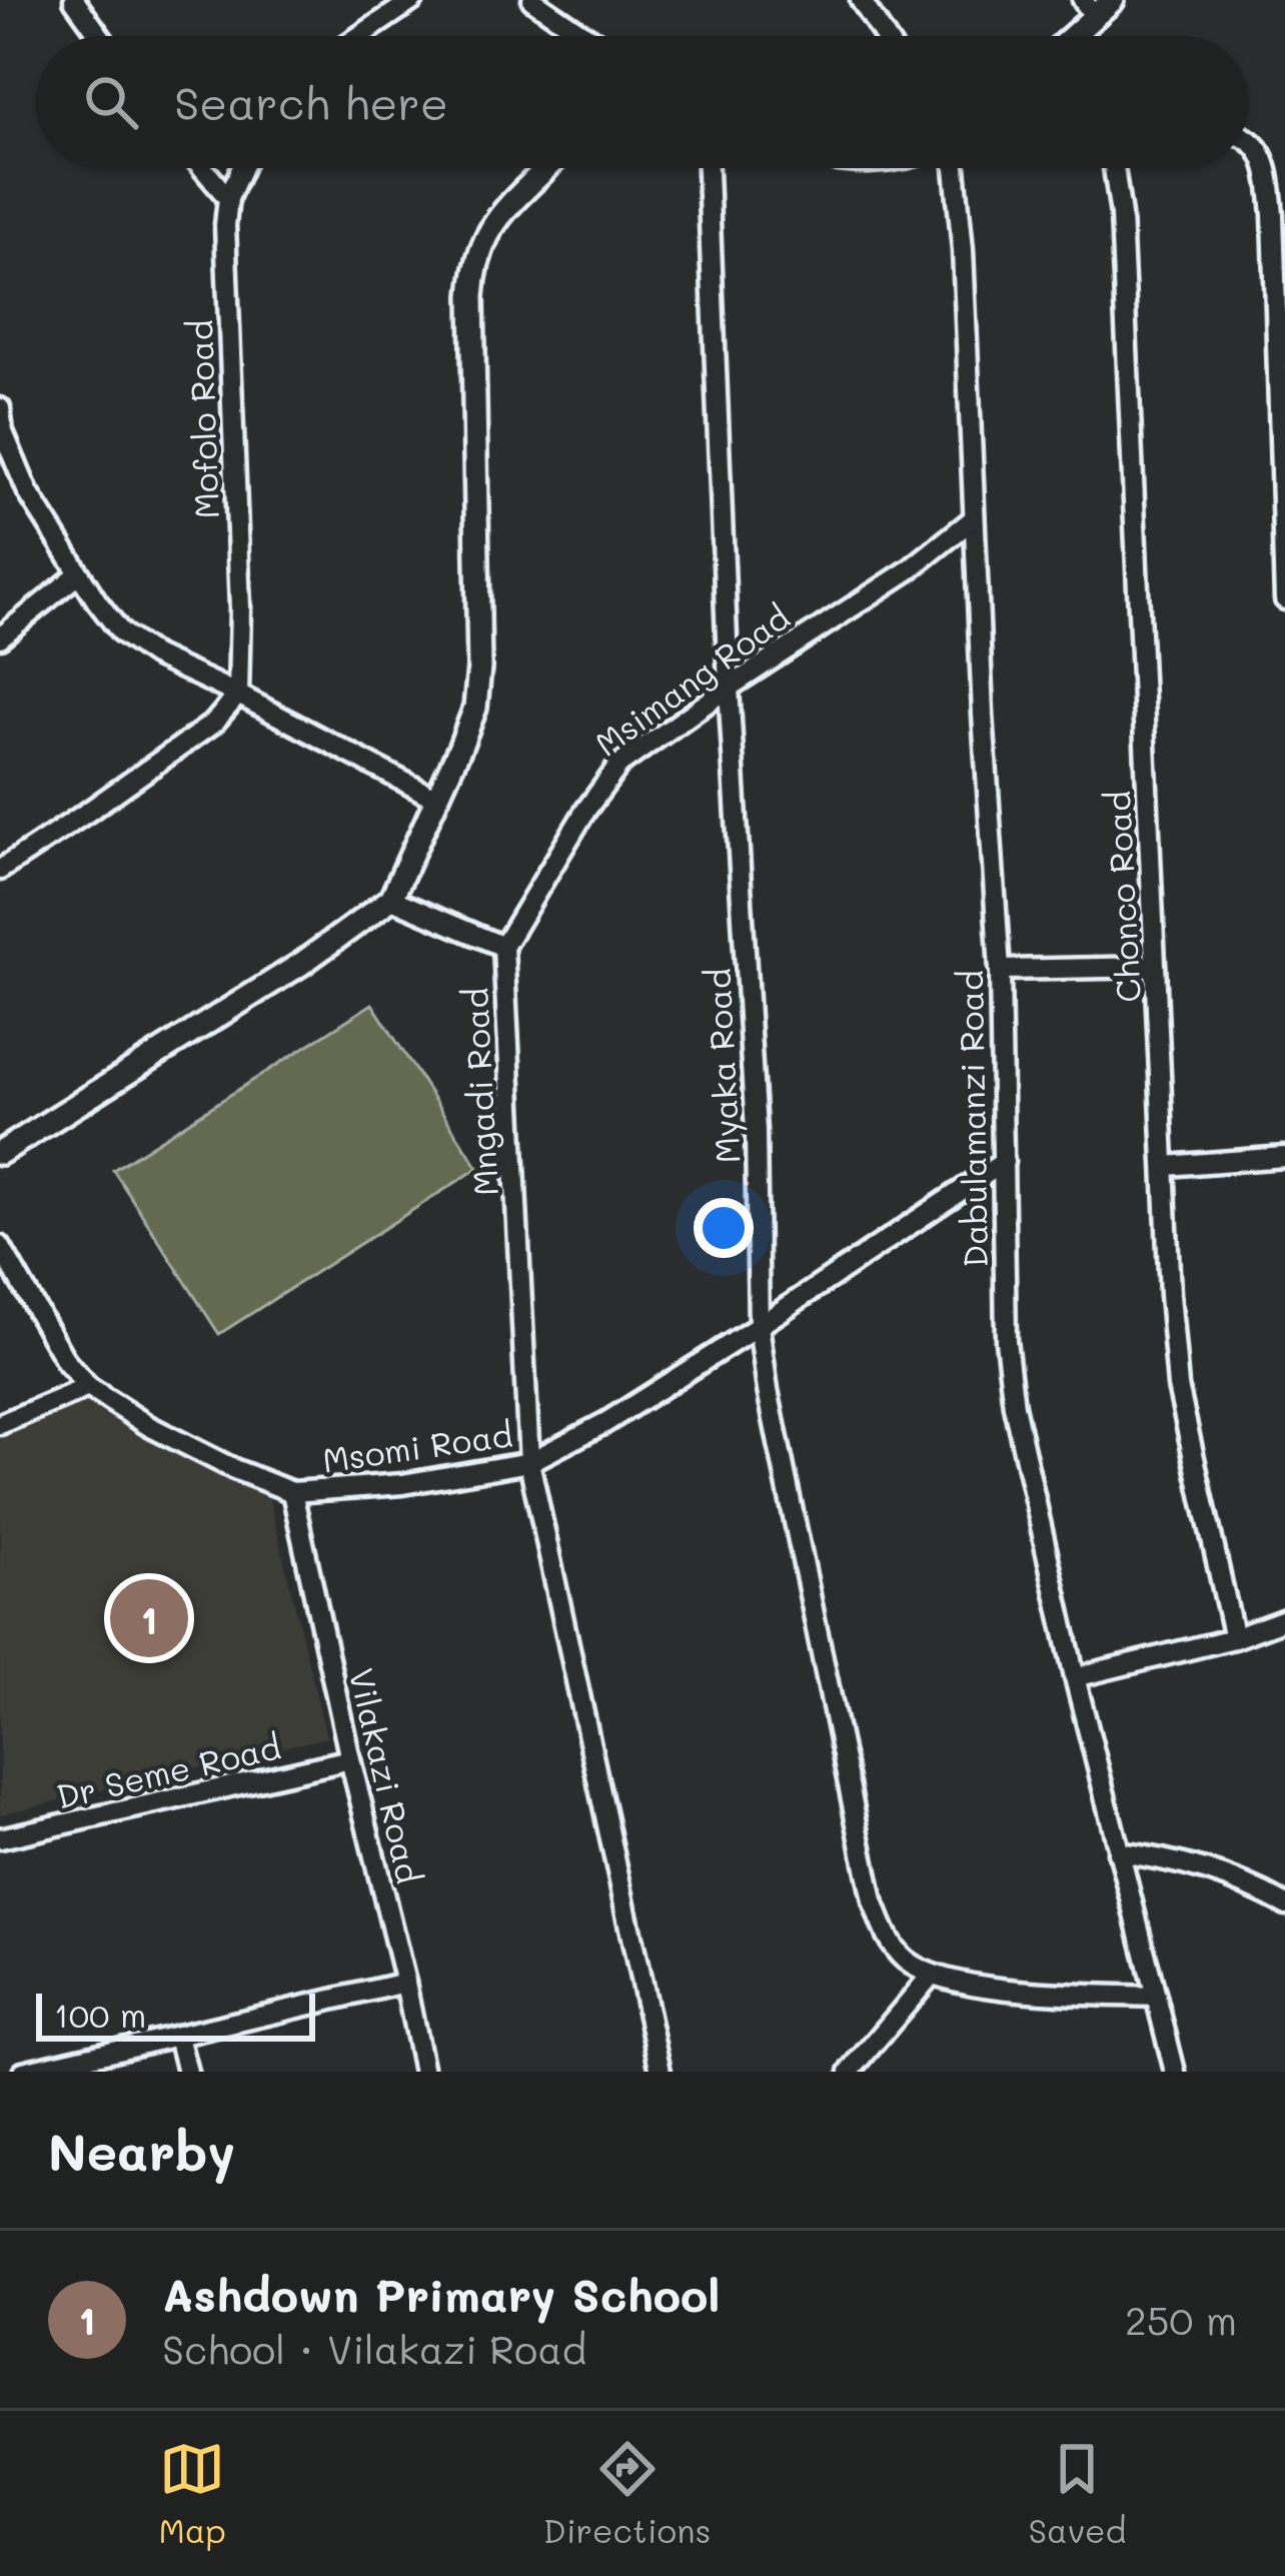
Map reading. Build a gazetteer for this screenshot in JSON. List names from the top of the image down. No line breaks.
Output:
{"streets":{"street":["Mofolo Road","Msimang Road","Chonco Road","Myaka Road","Mngadi Road","Dabulamanzi Road","Msomi Road","Dr Seme Road","Vilakazi Road"]},"crossings":[["Msimang Road","Myaka Road"],["Msimang Road","Mngadi Road"],["Msimang Road","Dabulamanzi Road"],["Myaka Road","Msomi Road"],["Mngadi Road","Msomi Road"],["Dabulamanzi Road","Msomi Road"],["Msomi Road","Vilakazi Road"],["Dr Seme Road","Vilakazi Road"]],"scale_bar":"100 m","page":{"search":"Search here","pins":"1","scale":"100 m","heading":"Nearby","list":[{"mark":"1","name":"Ashdown Primary School","note":"School · Vilakazi Road","value":"250 m"}],"nav":["Map","Directions","Saved"]}}
